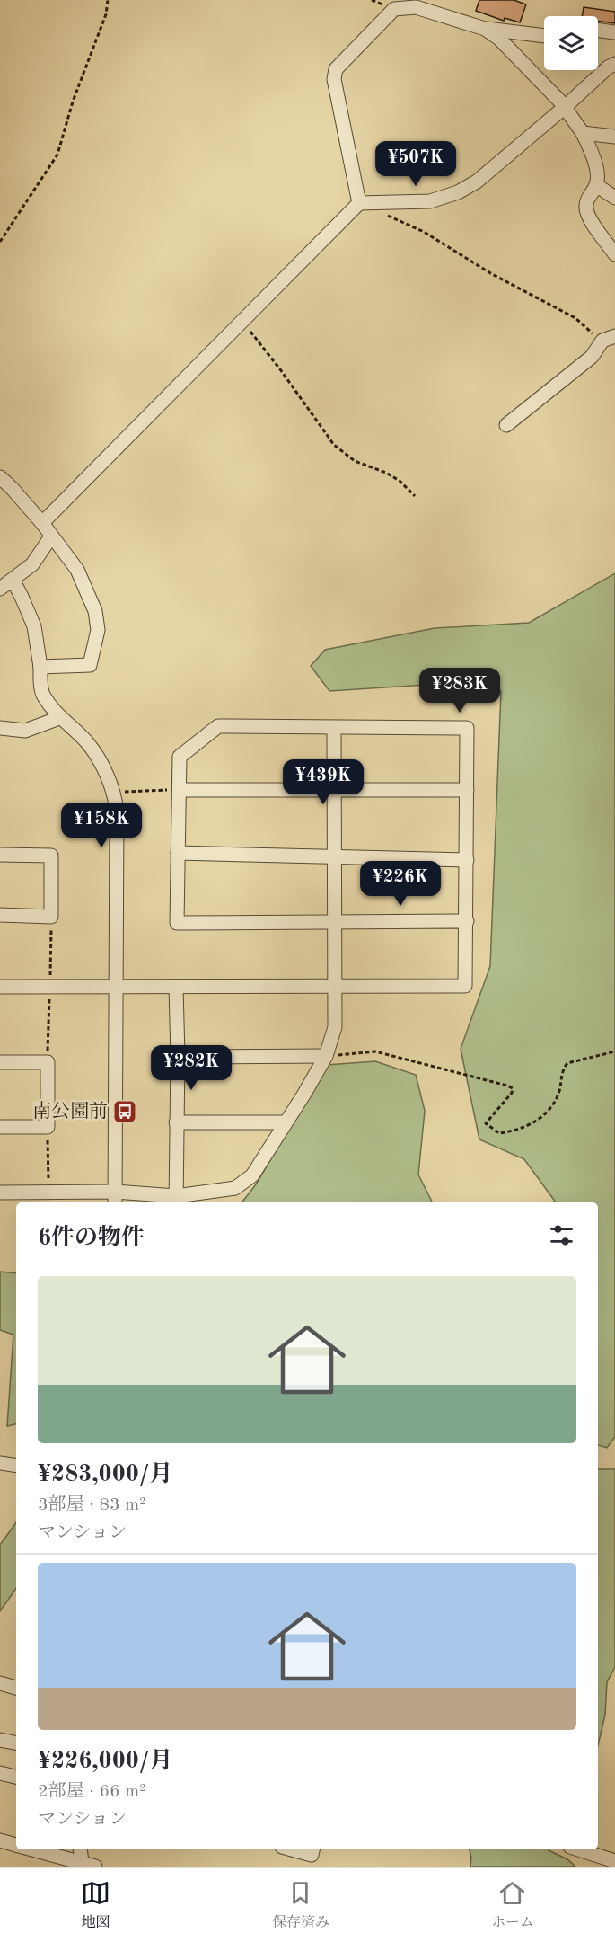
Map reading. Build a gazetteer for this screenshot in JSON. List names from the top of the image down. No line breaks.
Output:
{"places":{"bus stop":["南公園前"]},"page":{"price":["¥507K","¥283K","¥439K","¥158K","¥226K","¥282K"],"heading":"6件の物件","list":[{"name":"¥283,000/月","note":"3部屋 · 83 m² · マンション"},{"name":"¥226,000/月","note":"2部屋 · 66 m² · マンション"}],"tabs":["地図","保存済み","ホーム"]}}
